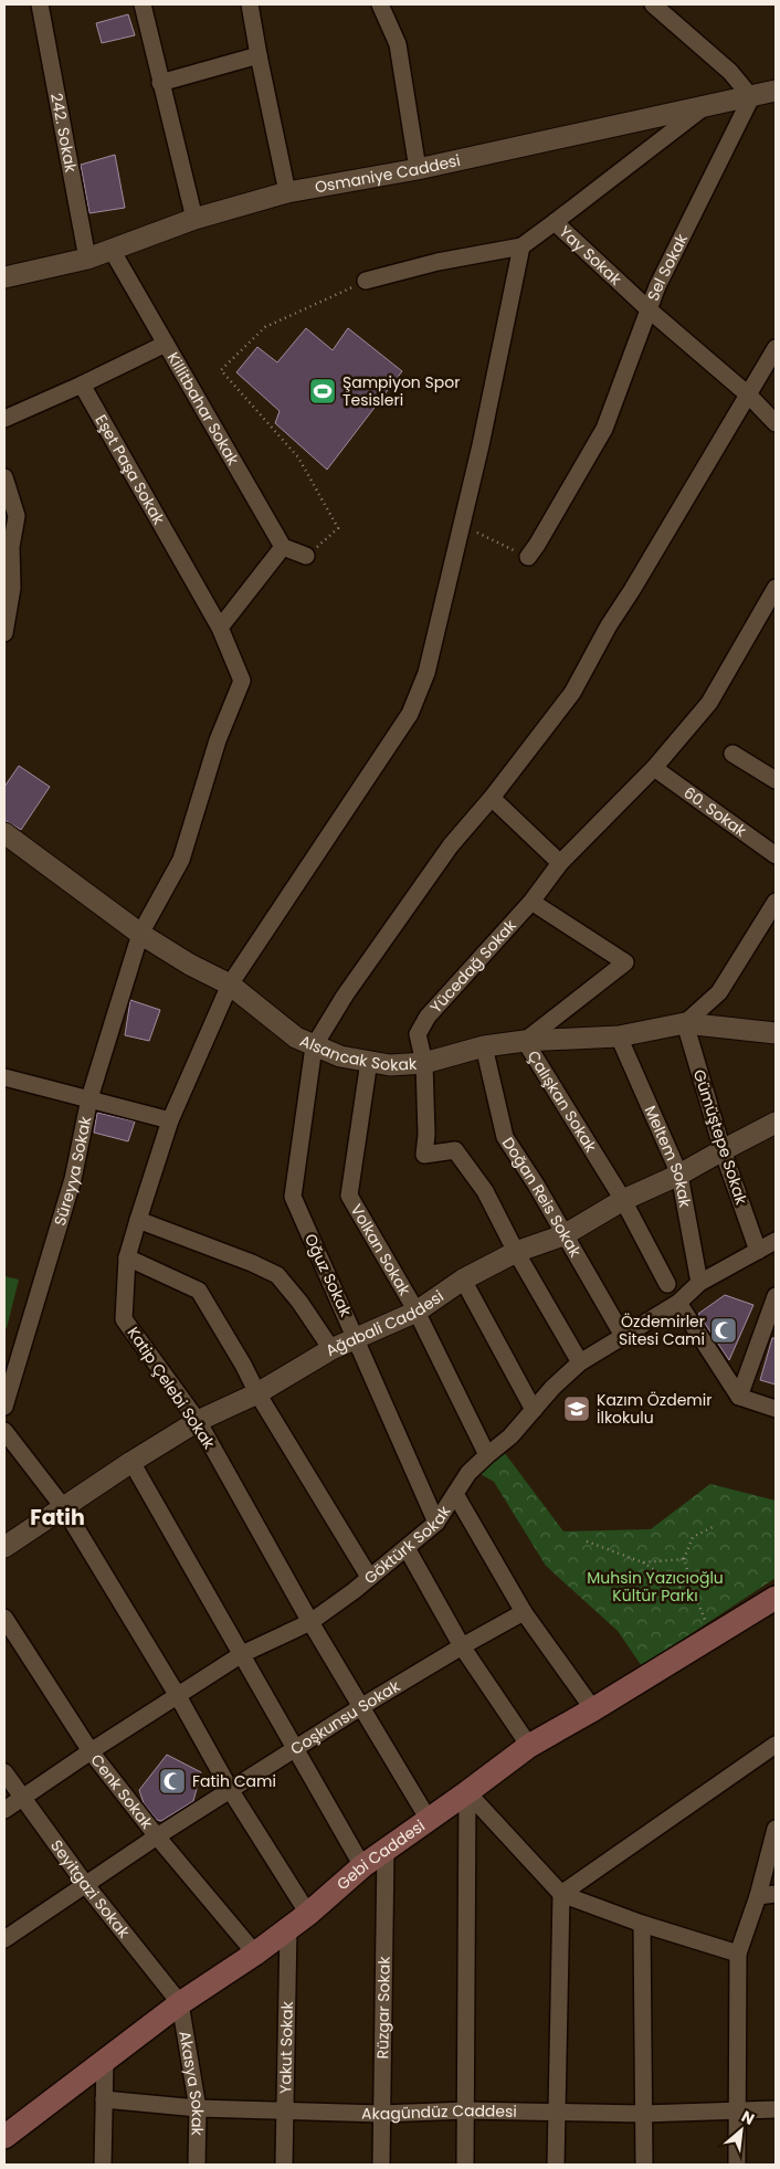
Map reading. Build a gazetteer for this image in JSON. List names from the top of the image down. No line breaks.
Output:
{"streets":{"main road":["Gebi Caddesi"],"street":["242. Sokak","Osmaniye Caddesi","Yay Sokak","Sel Sokak","Killitbahar Sokak","Eşet Paşa Sokak","60. Sokak","Yücedağ Sokak","Alsancak Sokak","Çalışkan Sokak","Gümüştepe Sokak","Meltem Sokak","Süreyya Sokak","Doğan Reis Sokak","Volkan Sokak","Oğuz Sokak","Ağabali Caddesi","Katip Çelebi Sokak","Göktürk Sokak","Coşkunsu Sokak","Cenk Sokak","Seyitgazi Sokak","Rüzgar Sokak","Yakut Sokak","Akasya Sokak","Akagündüz Caddesi"]},"crossings":[["242. Sokak","Osmaniye Caddesi"],["Osmaniye Caddesi","Sel Sokak"],["Osmaniye Caddesi","Killitbahar Sokak"],["Yay Sokak","Sel Sokak"],["Yay Sokak","Katip Çelebi Sokak"],["Eşet Paşa Sokak","Alsancak Sokak"],["Eşet Paşa Sokak","Süreyya Sokak"],["60. Sokak","Yücedağ Sokak"],["Yücedağ Sokak","Alsancak Sokak"],["Yücedağ Sokak","Çalışkan Sokak"],["Yücedağ Sokak","Ağabali Caddesi"],["Yücedağ Sokak","Göktürk Sokak"],["Alsancak Sokak","Çalışkan Sokak"],["Alsancak Sokak","Gümüştepe Sokak"],["Alsancak Sokak","Meltem Sokak"],["Alsancak Sokak","Süreyya Sokak"],["Alsancak Sokak","Doğan Reis Sokak"],["Alsancak Sokak","Volkan Sokak"],["Alsancak Sokak","Oğuz Sokak"],["Alsancak Sokak","Katip Çelebi Sokak"],["Çalışkan Sokak","Ağabali Caddesi"],["Gümüştepe Sokak","Ağabali Caddesi"],["Gümüştepe Sokak","Göktürk Sokak"],["Meltem Sokak","Ağabali Caddesi"],["Meltem Sokak","Göktürk Sokak"],["Doğan Reis Sokak","Ağabali Caddesi"],["Doğan Reis Sokak","Göktürk Sokak"],["Volkan Sokak","Ağabali Caddesi"],["Volkan Sokak","Göktürk Sokak"],["Oğuz Sokak","Ağabali Caddesi"],["Oğuz Sokak","Göktürk Sokak"],["Ağabali Caddesi","Katip Çelebi Sokak"],["Katip Çelebi Sokak","Göktürk Sokak"],["Katip Çelebi Sokak","Coşkunsu Sokak"],["Katip Çelebi Sokak","Gebi Caddesi"],["Göktürk Sokak","Cenk Sokak"],["Göktürk Sokak","Seyitgazi Sokak"],["Coşkunsu Sokak","Cenk Sokak"],["Coşkunsu Sokak","Seyitgazi Sokak"],["Cenk Sokak","Gebi Caddesi"],["Gebi Caddesi","Seyitgazi Sokak"],["Gebi Caddesi","Rüzgar Sokak"],["Gebi Caddesi","Yakut Sokak"],["Gebi Caddesi","Akasya Sokak"],["Seyitgazi Sokak","Akasya Sokak"],["Rüzgar Sokak","Akagündüz Caddesi"],["Yakut Sokak","Akagündüz Caddesi"],["Akasya Sokak","Akagündüz Caddesi"]],"districts":["Fatih"],"parks":["Muhsin Yazıcıoğlu Kültür Parkı"],"places":{"sports":["Şampiyon Spor Tesisleri"],"mosque":["Özdemirler Sitesi Cami","Fatih Cami"],"school or university":["Kazım Özdemir İlkokulu"]},"north":"top right"}
